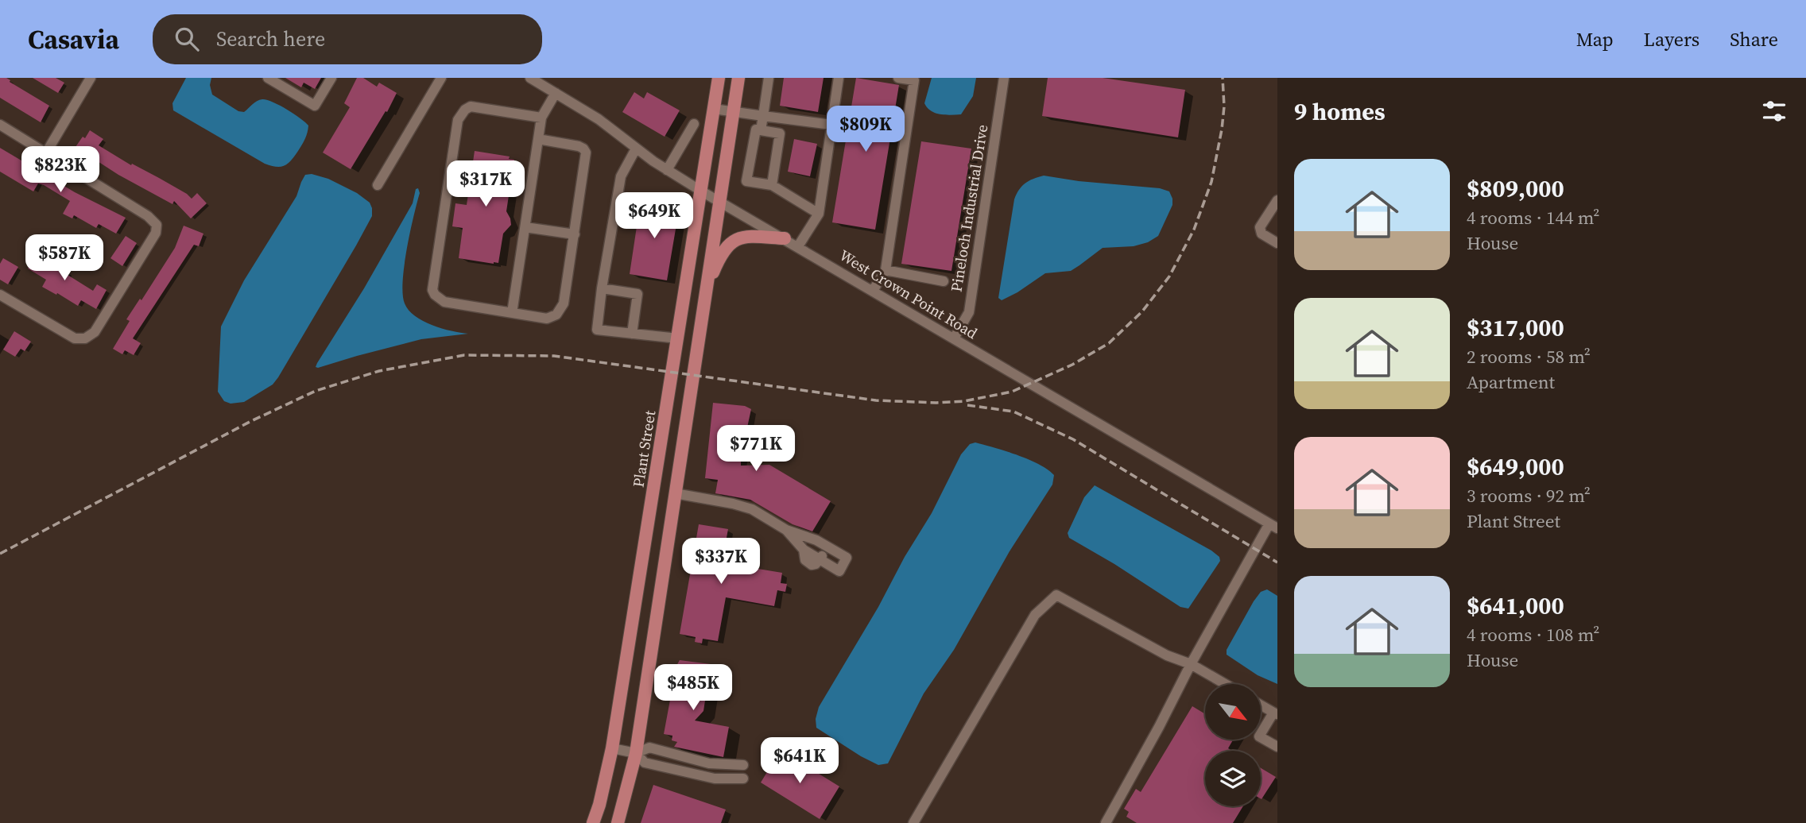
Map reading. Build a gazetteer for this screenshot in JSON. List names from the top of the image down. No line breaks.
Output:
{"streets":{"main road":["Plant Street"],"street":["Pineloch Industrial Drive","West Crown Point Road"]},"crossings":[["Pineloch Industrial Drive","West Crown Point Road"],["West Crown Point Road","Plant Street"]],"north":"bottom right","page":{"header":"Casavia","search":"Search here","nav":["Map","Layers","Share"],"heading":"9 homes","price":["$809K","$823K","$317K","$649K","$587K","$771K","$337K","$485K","$641K"],"list":[{"name":"$809,000","note":"4 rooms · 144 m² · House"},{"name":"$317,000","note":"2 rooms · 58 m² · Apartment"},{"name":"$649,000","note":"3 rooms · 92 m² · Plant Street"},{"name":"$641,000","note":"4 rooms · 108 m² · House"}]}}
